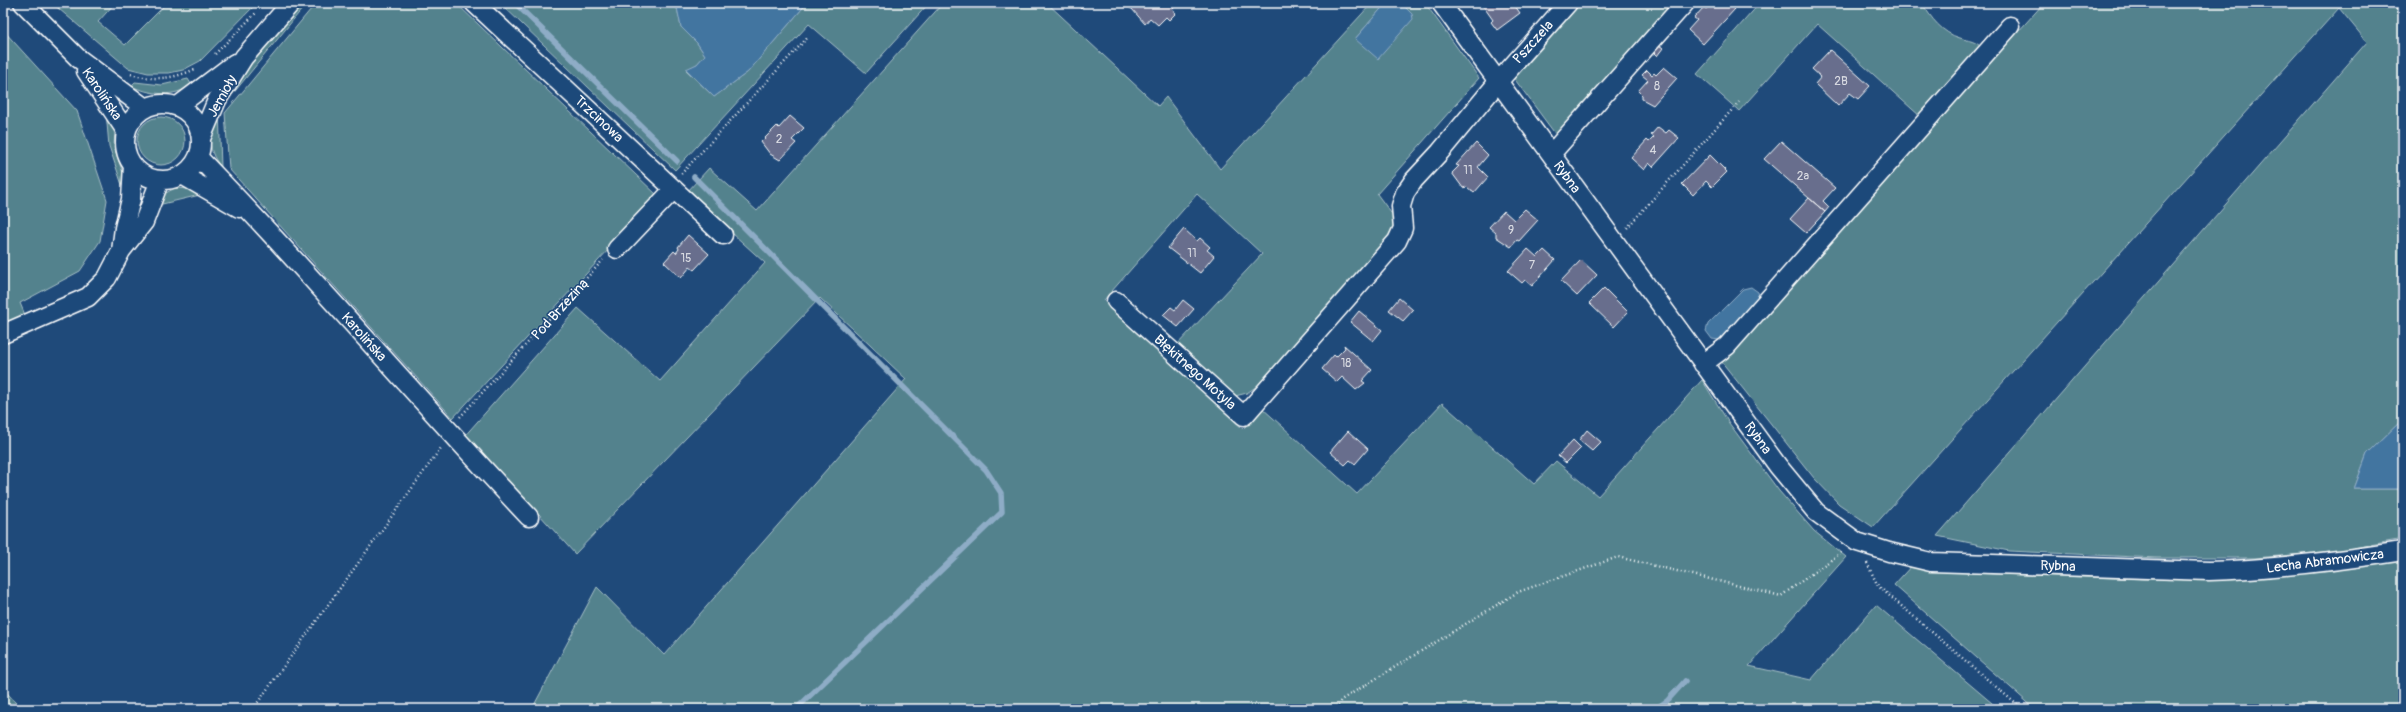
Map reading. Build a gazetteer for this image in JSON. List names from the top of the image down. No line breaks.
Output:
{"streets":{"street":["Pszczela","Karolińska","Jemioły","Trzcinowa","Rybna","Błękitnego Motyla","Lecha Abramowicza"],"path":["Pod Brzeziną"]},"crossings":[["Pszczela","Rybna"],["Pszczela","Błękitnego Motyla"],["Karolińska","Jemioły"],["Karolińska","Pod Brzeziną"],["Rybna","Lecha Abramowicza"]],"house_numbers":["2B","8","2","4","11","2a","9","11","15","7","18"]}
